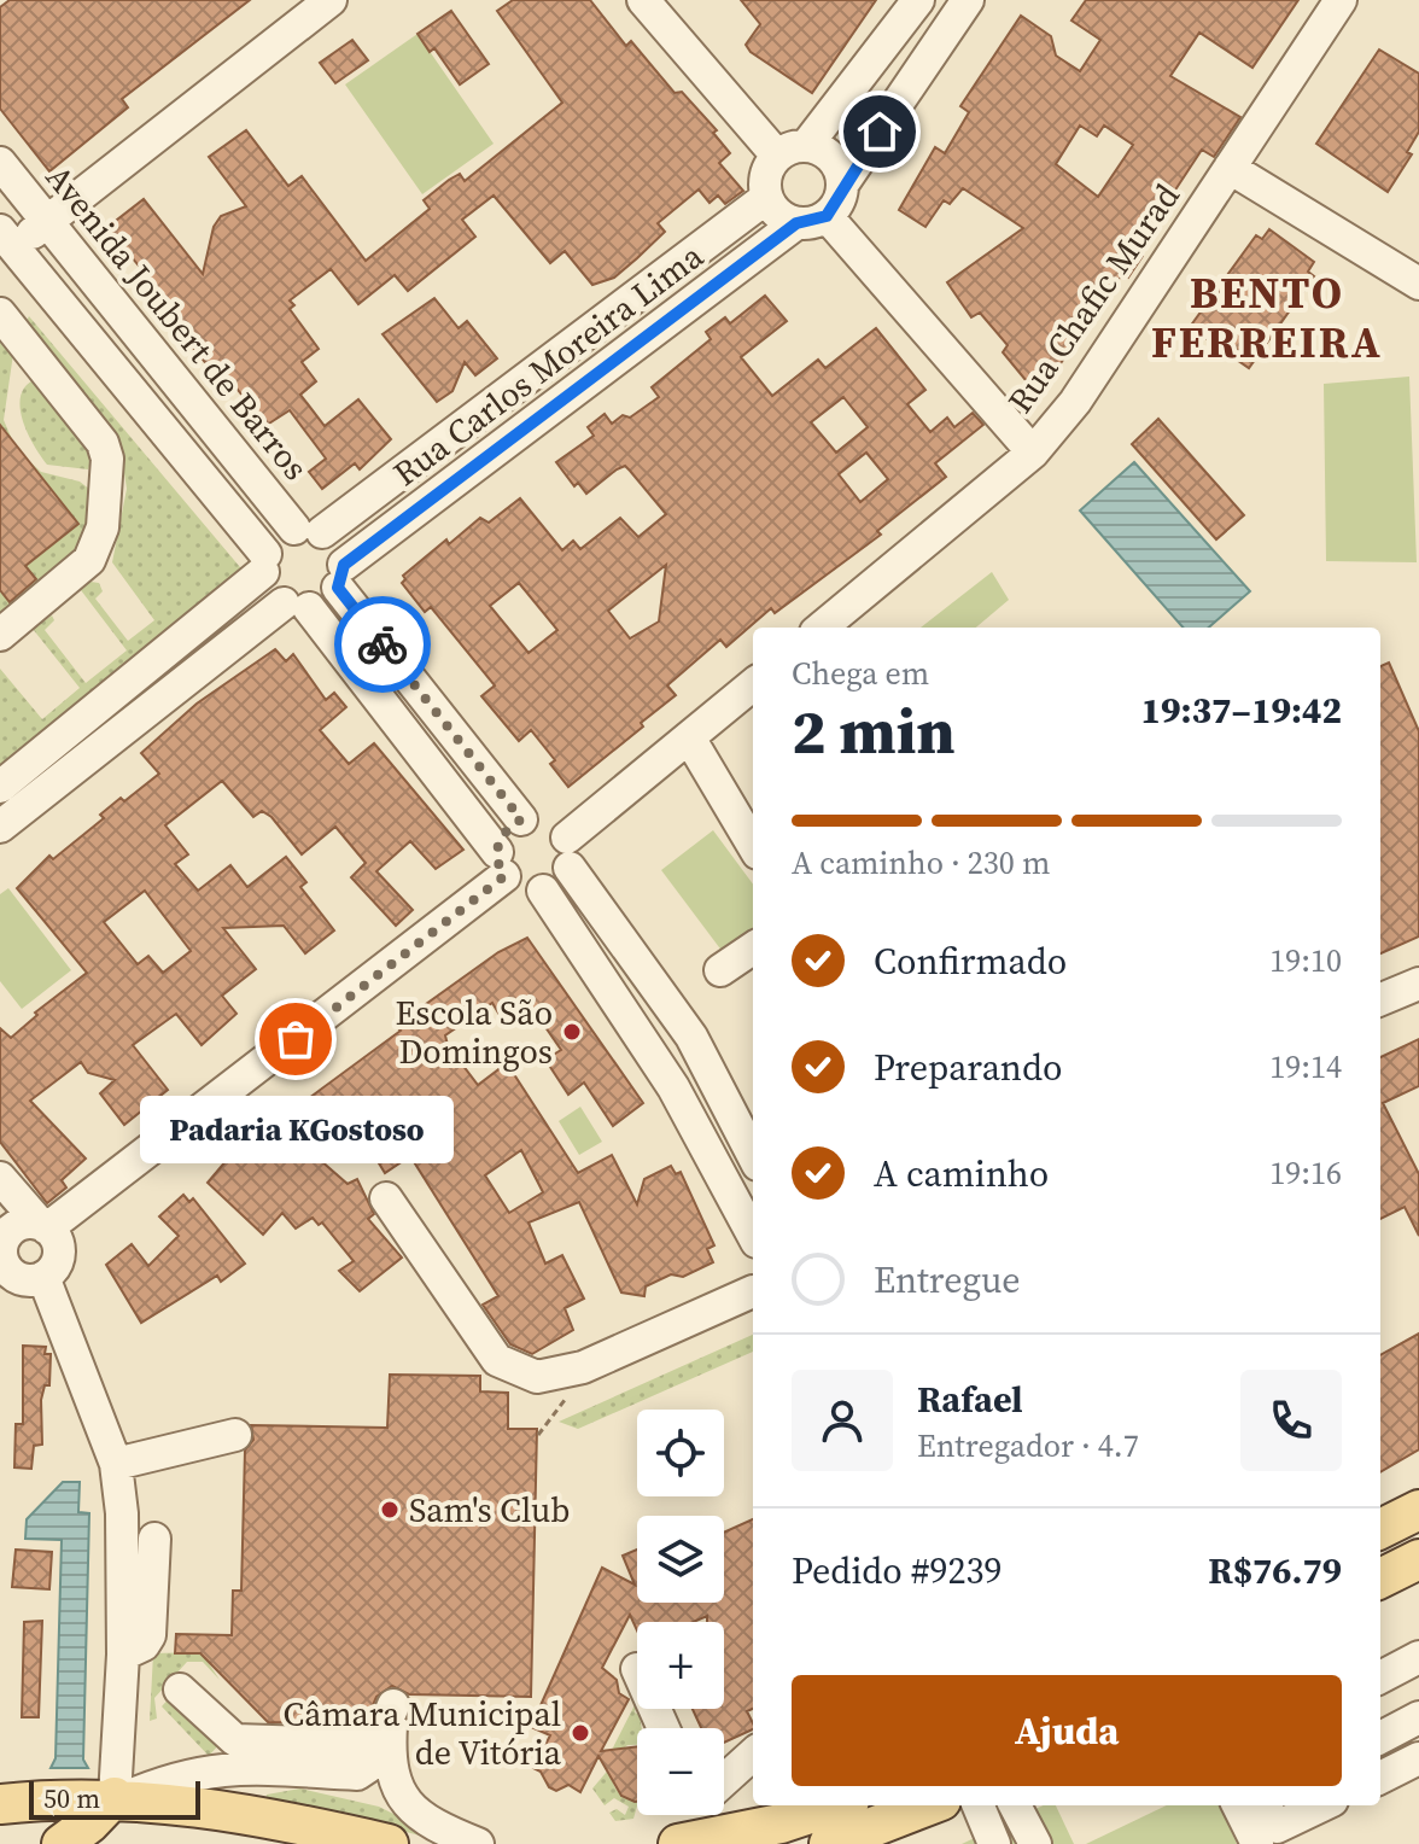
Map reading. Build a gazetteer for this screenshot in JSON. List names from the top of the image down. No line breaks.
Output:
{"streets":{"street":["Rua Chafic Murad","Avenida Joubert de Barros","Rua Carlos Moreira Lima"]},"crossings":[["Avenida Joubert de Barros","Rua Carlos Moreira Lima"]],"districts":["BENTO FERREIRA"],"places":["Escola São Domingos","Padaria KGostoso","Sam's Club","Câmara Municipal de Vitória"],"scale_bar":"50 m","page":{"heading":["2 min","Chega em","19:37–19:42"],"panel":["Rafael","Entregador · 4.7","Pedido #9239","R$76.79"],"bar":"A caminho · 230 m","list":[["Confirmado","19:10"],["Preparando","19:14"],["A caminho","19:16"],"Entregue"],"bubble":"Padaria KGostoso","map_buttons":["+","−"],"buttons":"Ajuda","scale":"50 m"}}
